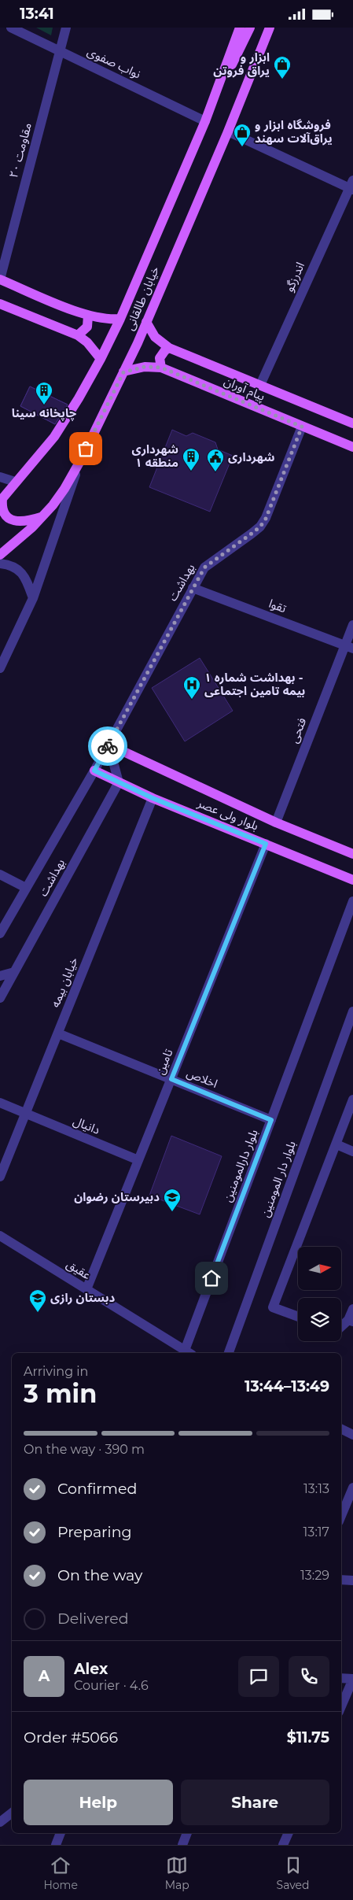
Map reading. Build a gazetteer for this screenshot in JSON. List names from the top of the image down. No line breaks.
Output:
{"streets":{"main road":["خیابان طالقانی","پیام آوران","بلوار ولی عصر"],"street":["نواب صفوی","مقاومت ۲۰","اندرزگو","بهداشت","تقوا","فتحی","خیابان بیمه","تامین","اخلاص","دانیال","بلوار دارالمومنین","بلوار دار المومنین","عقیق"]},"crossings":[["نواب صفوی","مقاومت ۲۰"],["نواب صفوی","خیابان طالقانی"],["اندرزگو","پیام آوران"],["خیابان طالقانی","پیام آوران"],["پیام آوران","بهداشت"],["بهداشت","تقوا"],["بهداشت","بلوار ولی عصر"],["تقوا","فتحی"],["فتحی","بلوار ولی عصر"],["بلوار ولی عصر","خیابان بیمه"],["بلوار ولی عصر","تامین"],["خیابان بیمه","اخلاص"],["خیابان بیمه","دانیال"],["تامین","اخلاص"],["تامین","دانیال"],["تامین","عقیق"],["اخلاص","بلوار دارالمومنین"],["بلوار دارالمومنین","عقیق"]],"places":{"shop":["ابزار و یراق فروتن","فروشگاه ابزار و یراق‌آلات‌ سهند"],"building":["چاپخانه سینا","شهرداری منطقه ۱"],"public building":["شهرداری"],"hospital":["بهداشت شماره ۱ - بیمه تامین اجتماعی"],"school or university":["دبیرستان رضوان","دبستان رازی"]},"north":"right","page":{"status":"13:41","heading":["3 min","Arriving in","13:44–13:49"],"panel":["Alex","Courier · 4.6","Order #5066","$11.75"],"bar":"On the way · 390 m","list":[["Confirmed","13:13"],["Preparing","13:17"],["On the way","13:29"],"Delivered"],"round":"A","buttons":["Help","Share"],"tabs":["Home","Map","Saved"]}}
